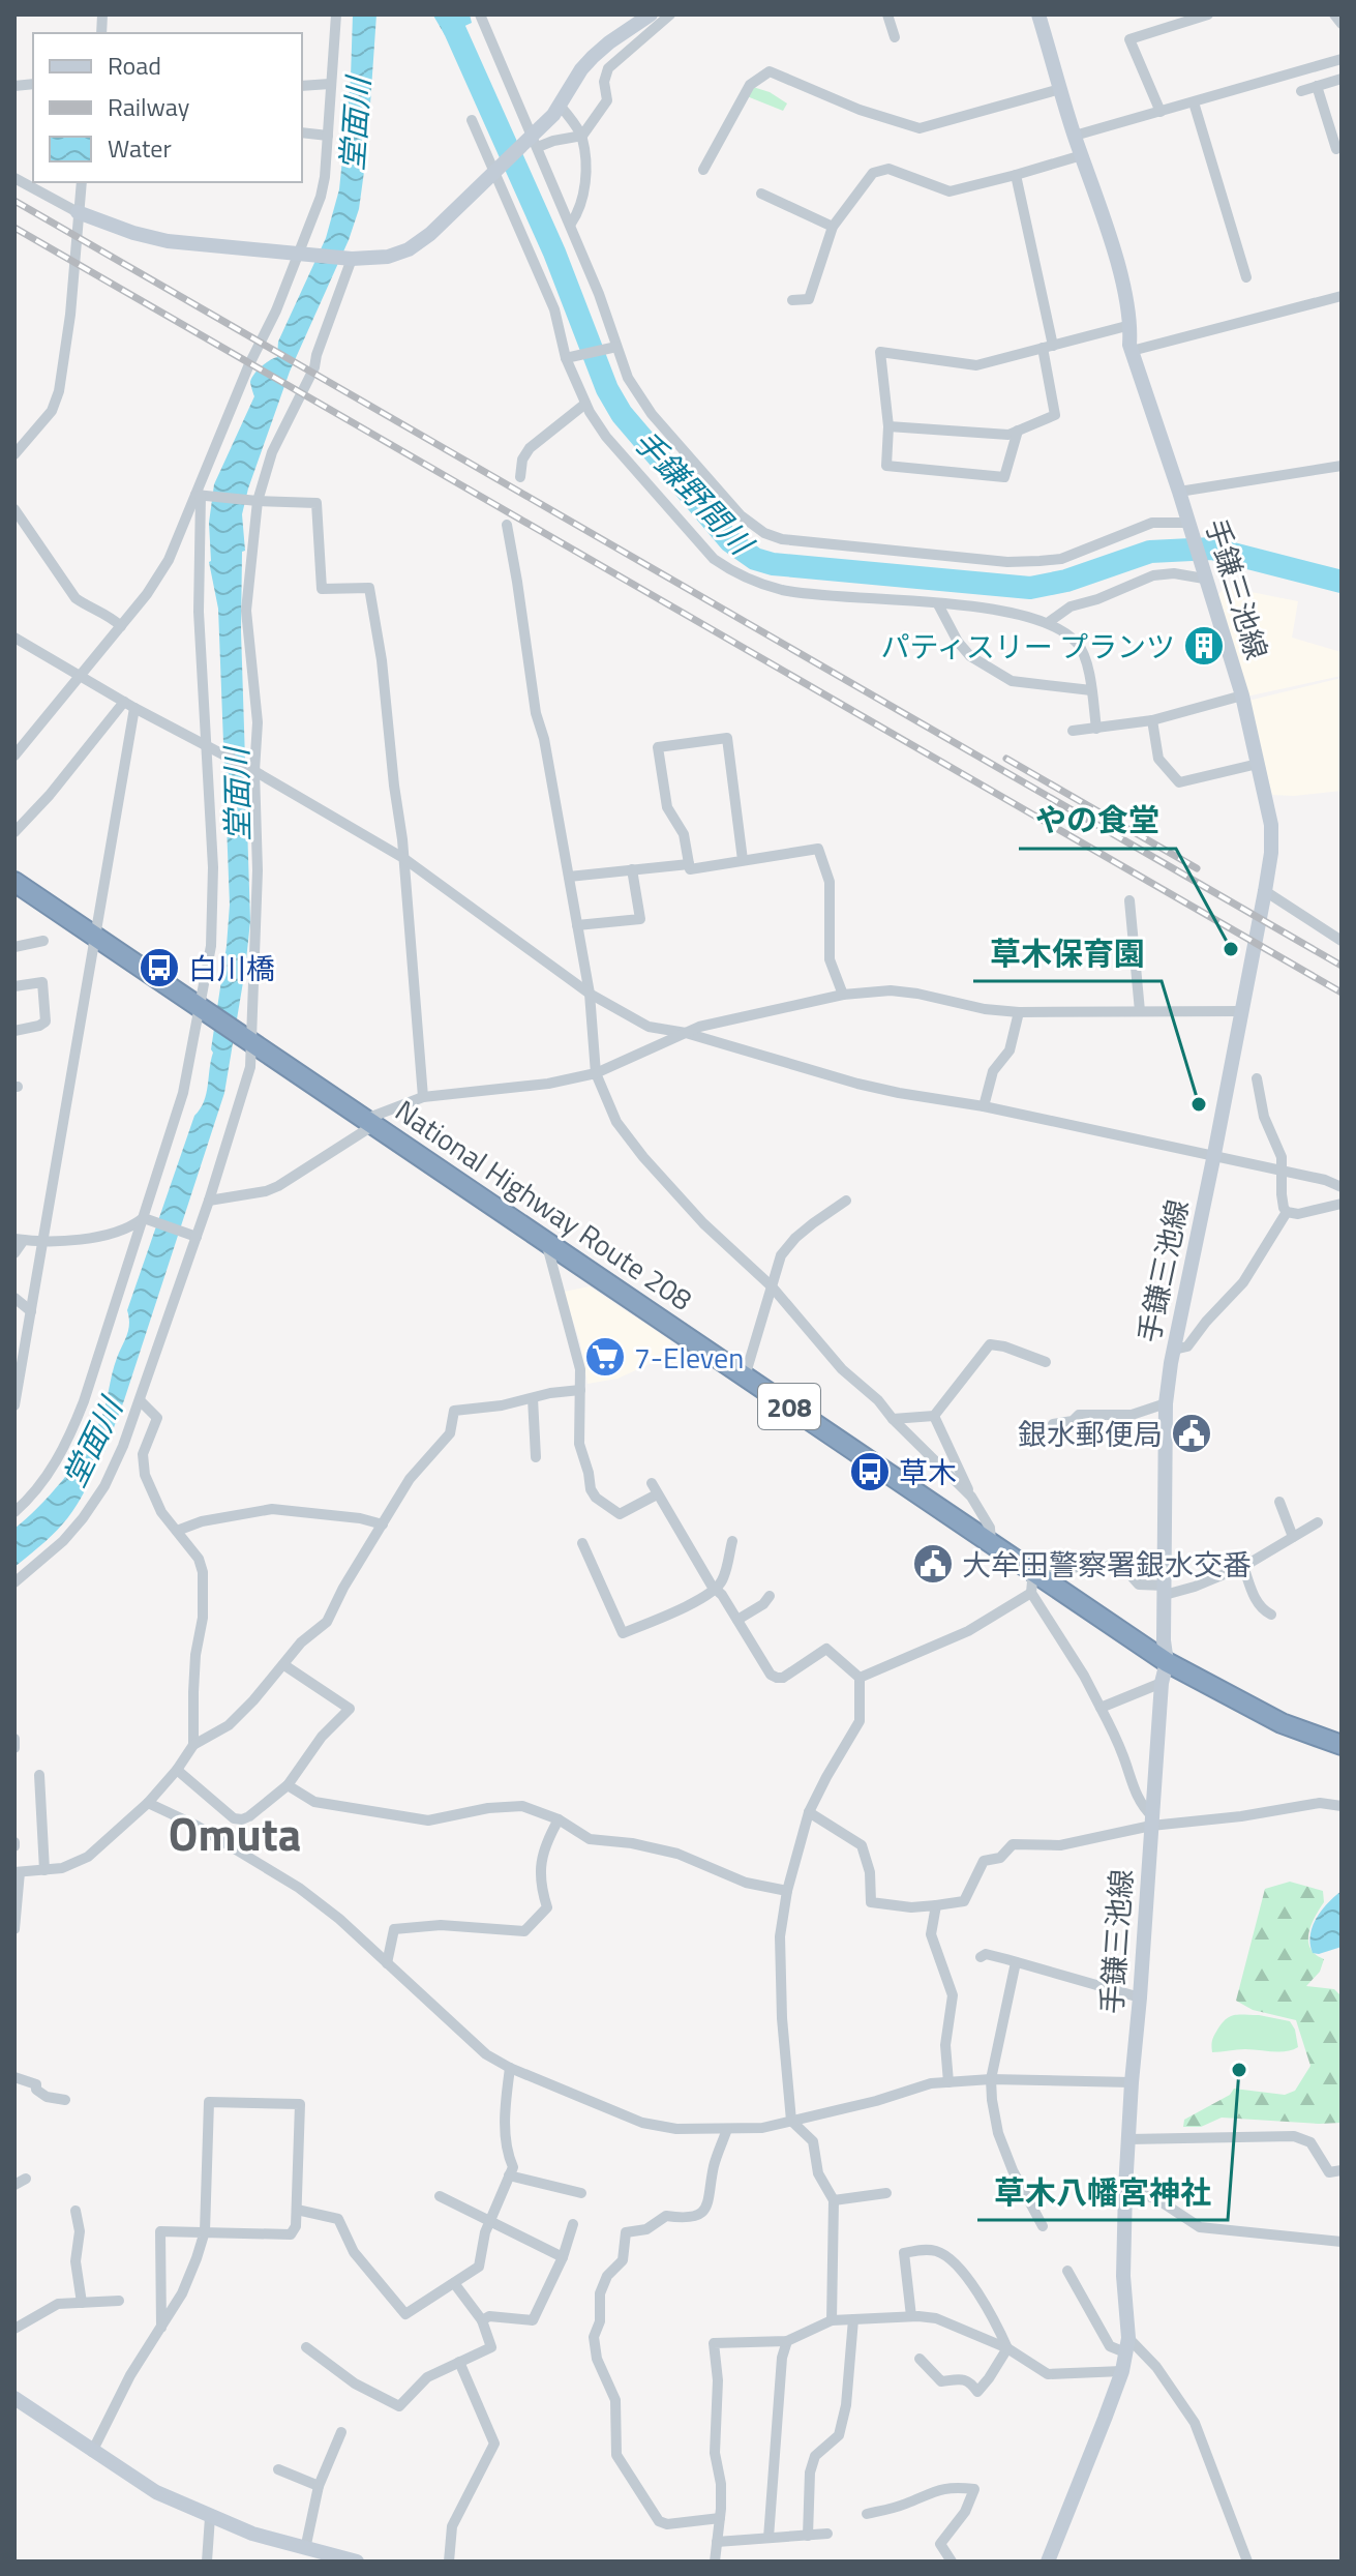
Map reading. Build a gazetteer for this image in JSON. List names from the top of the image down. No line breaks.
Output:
{"streets":{"highway":["National Highway Route 208","208"],"main road":["手鎌三池線"]},"crossings":[["手鎌三池線","National Highway Route 208"]],"districts":["Omuta"],"water":["堂面川","手鎌野間川"],"places":{"building":["パティスリー プランツ"],"other":["やの食堂","草木保育園","草木八幡宮神社"],"bus stop":["白川橋","草木"],"supermarket":["7-Eleven"],"public building":["銀水郵便局","大牟田警察署銀水交番"]},"legend":["Road","Railway","Water"]}
